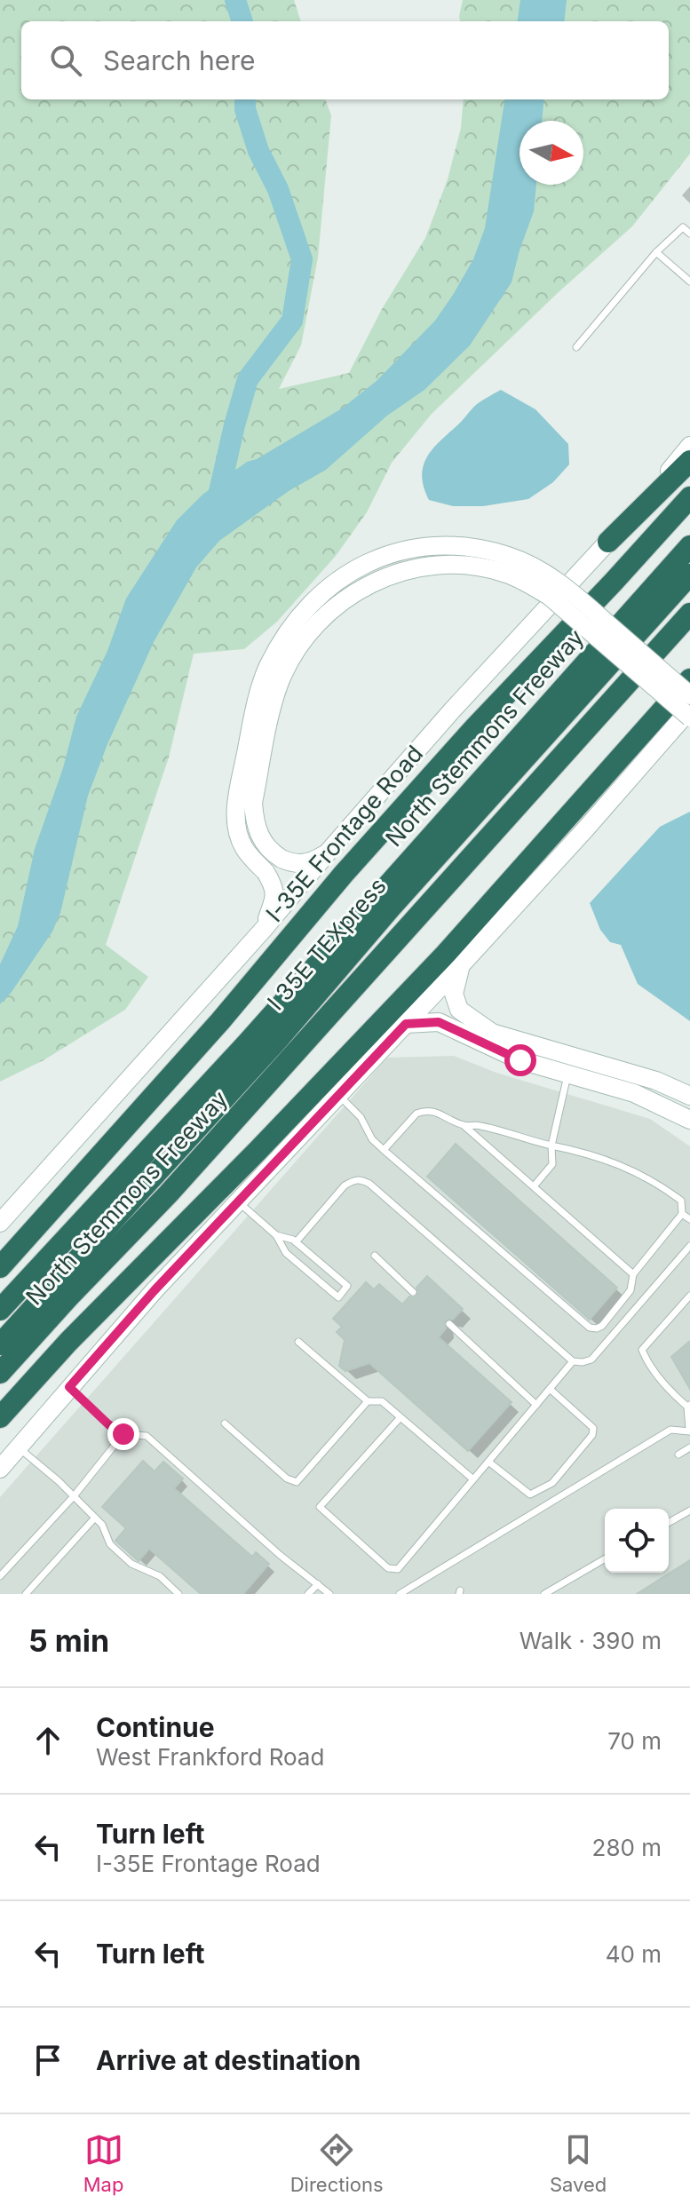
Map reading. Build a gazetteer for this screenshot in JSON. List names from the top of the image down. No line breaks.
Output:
{"streets":{"highway":["North Stemmons Freeway","I 35E TEXpress"],"main road":["I-35E Frontage Road"]},"crossings":[["North Stemmons Freeway","I 35E TEXpress"]],"north":"right","page":{"search":"Search here","heading":["5 min","Walk · 390 m"],"list":[["Continue","West Frankford Road","70 m"],["Turn left","I-35E Frontage Road","280 m"],["Turn left","40 m"],"Arrive at destination"],"nav":["Map","Directions","Saved"]}}
